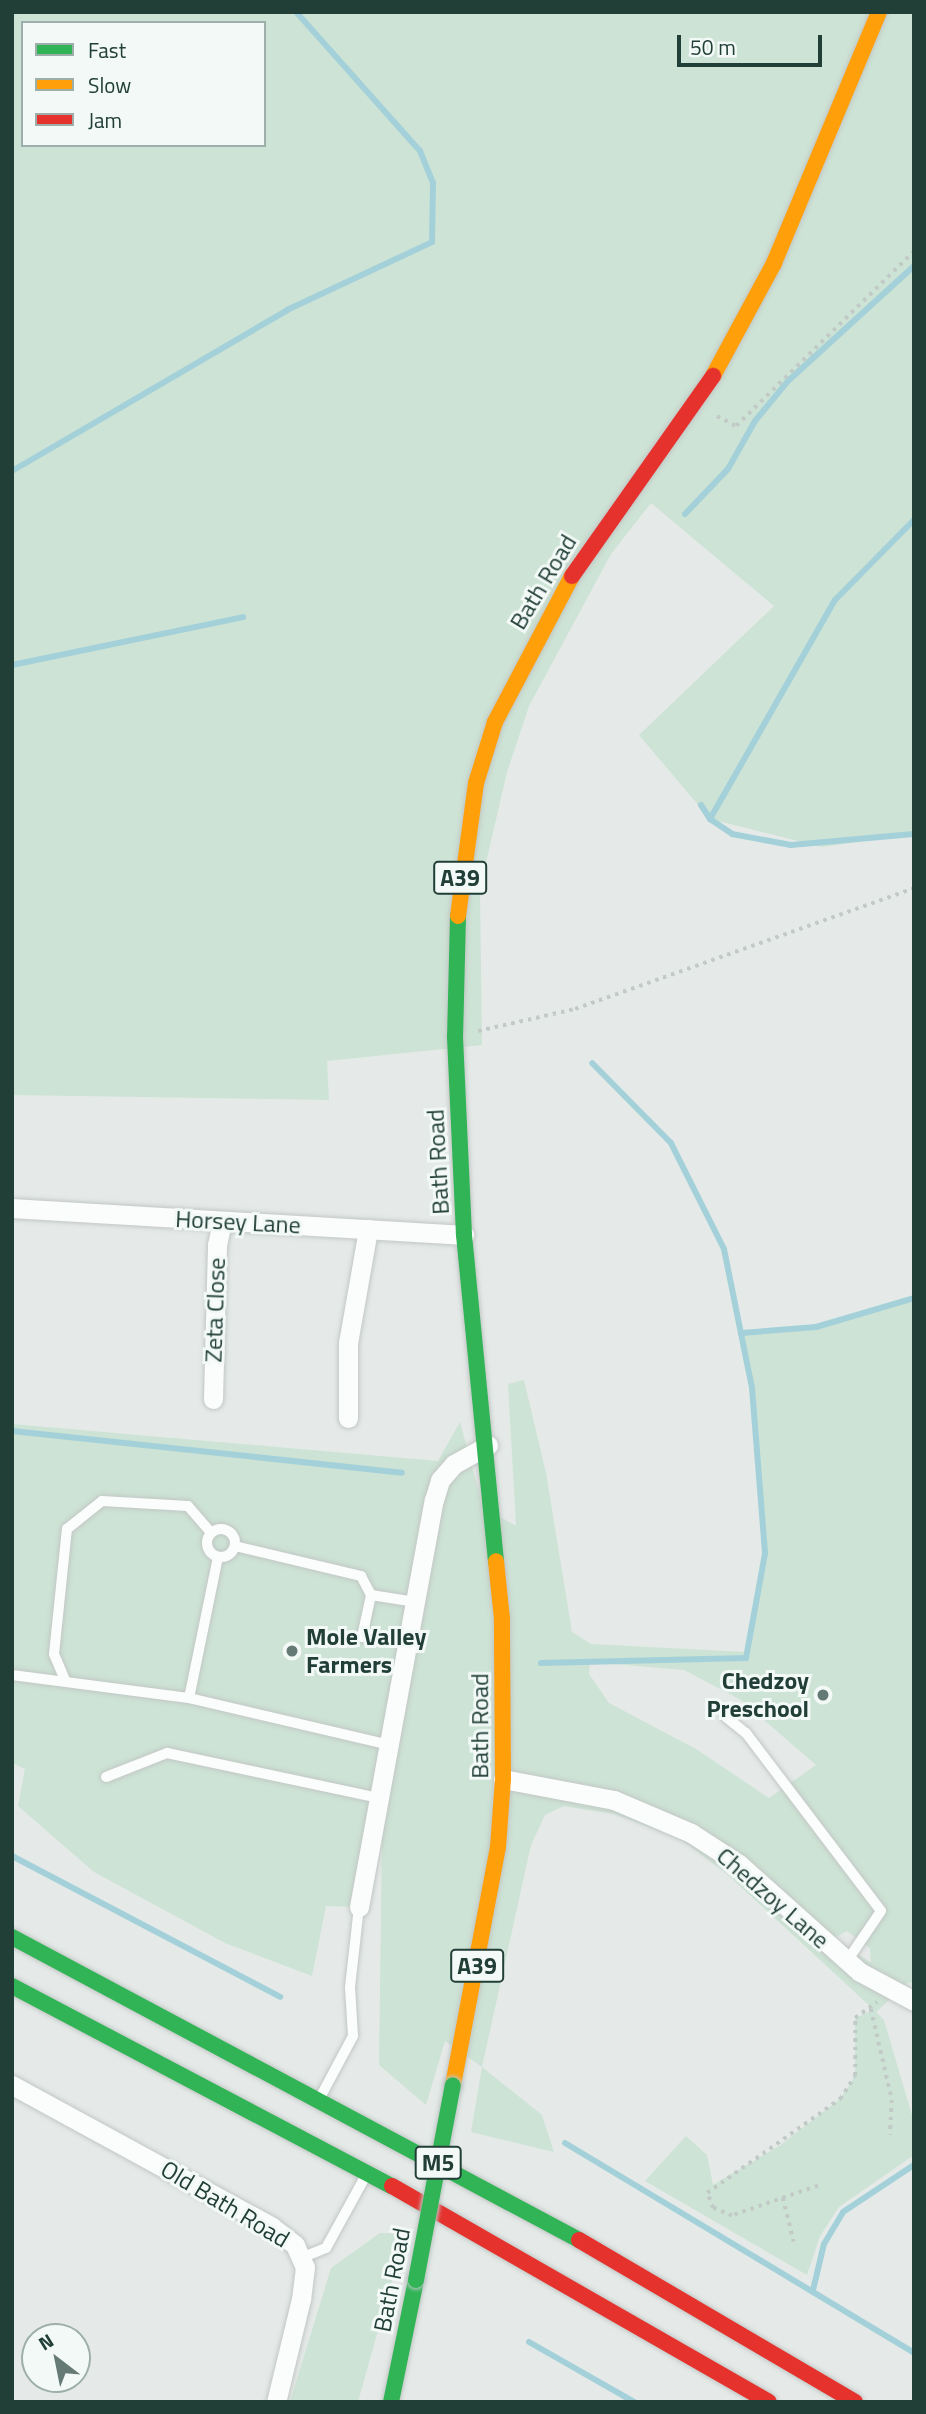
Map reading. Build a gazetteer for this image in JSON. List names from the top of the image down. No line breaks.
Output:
{"streets":{"main road":["Bath Road","A39","M5"],"street":["Horsey Lane","Zeta Close","Chedzoy Lane","Old Bath Road"]},"crossings":[["Bath Road","Horsey Lane"],["Bath Road","Chedzoy Lane"],["Horsey Lane","Zeta Close"]],"places":["Mole Valley Farmers","Chedzoy Preschool"],"legend":["Fast","Slow","Jam"],"scale_bar":"50 m","north":"top left"}
